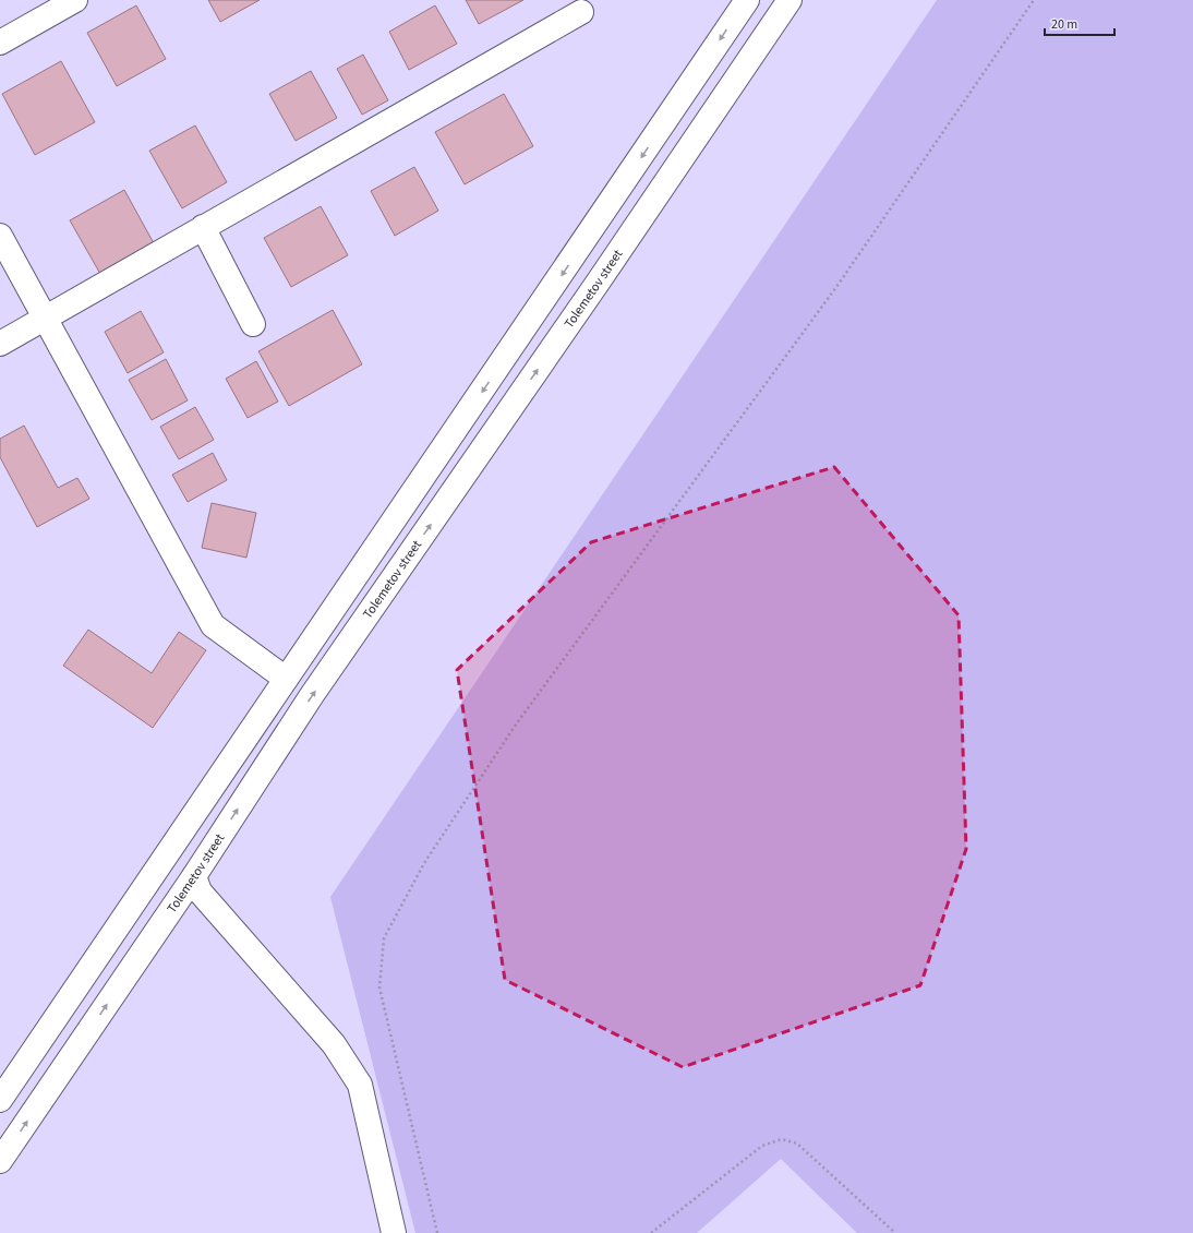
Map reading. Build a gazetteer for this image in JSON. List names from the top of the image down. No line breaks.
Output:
{"streets":{"main road":["Tolemetov street"]},"scale_bar":"20 m"}
